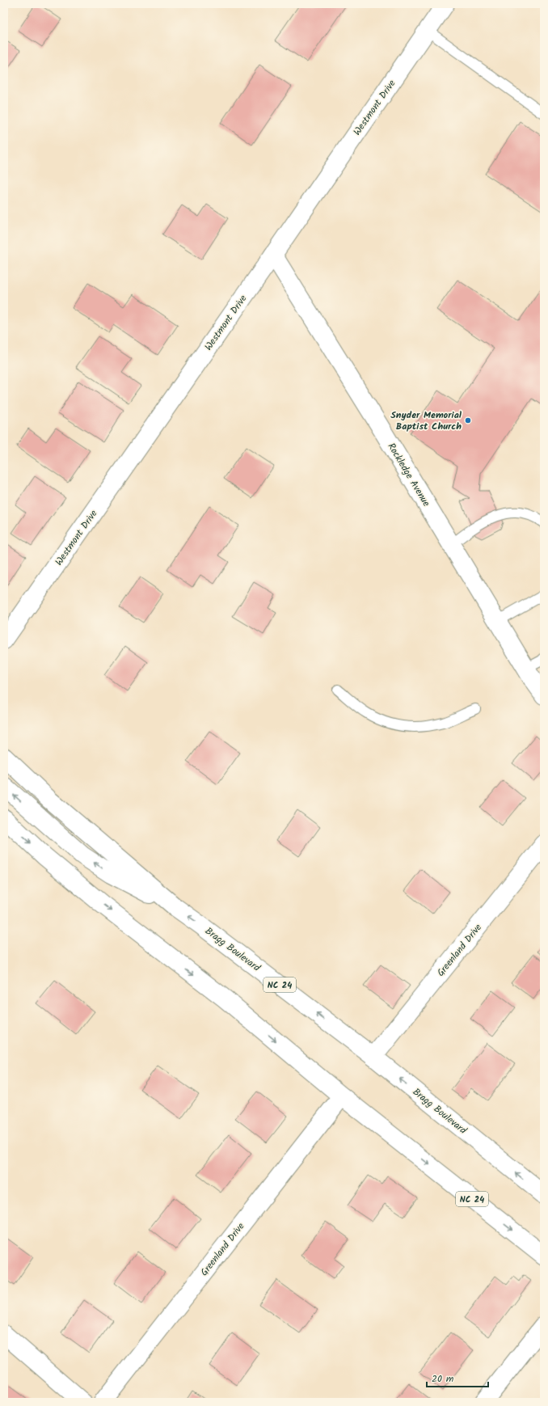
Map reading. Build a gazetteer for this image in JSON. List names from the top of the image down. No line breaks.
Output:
{"streets":{"street":["Westmont Drive","Rockledge Avenue","Bragg Boulevard","Greenland Drive","NC 24"]},"crossings":[["Westmont Drive","Rockledge Avenue"],["Bragg Boulevard","Greenland Drive"],["Greenland Drive","NC 24"]],"places":["Snyder Memorial Baptist Church"],"scale_bar":"20 m"}
